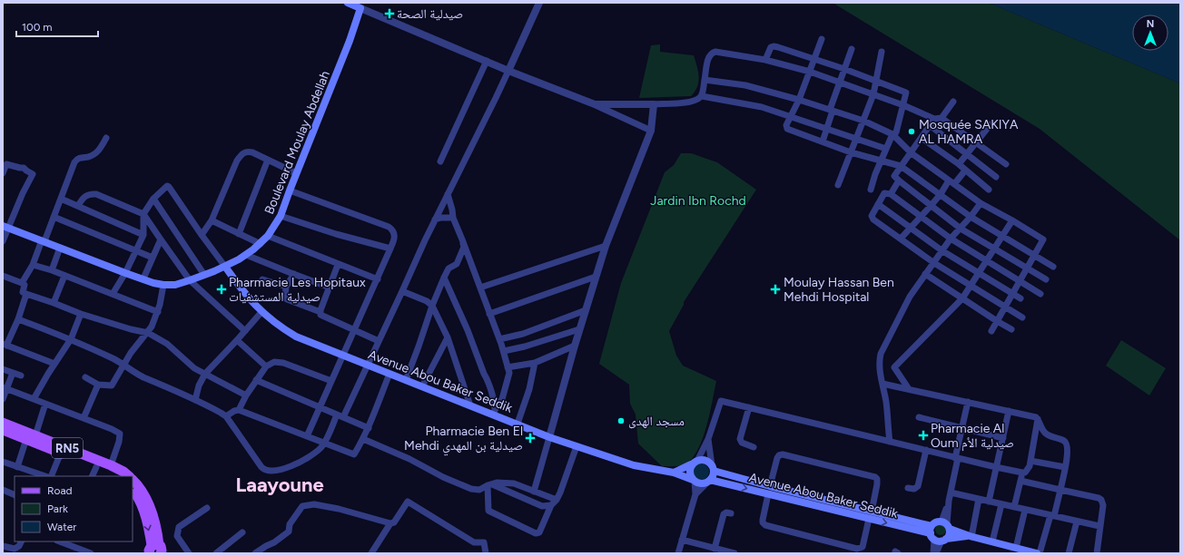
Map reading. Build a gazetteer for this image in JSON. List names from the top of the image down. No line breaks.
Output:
{"streets":{"main road":["Boulevard Moulay Abdellah","Avenue Abou Baker Seddik","RN5"]},"crossings":[["Boulevard Moulay Abdellah","Avenue Abou Baker Seddik"]],"districts":["Laayoune"],"parks":["Jardin Ibn Rochd"],"places":{"health":["صيدلية الصحة","Pharmacie Les Hopitaux صيدلية المستشفيات","Moulay Hassan Ben Mehdi Hospital","Pharmacie Al Oum صيدلية الأم","Pharmacie Ben El Mehdi صيدلية بن المهدي"],"other":["Mosquée SAKIYA AL HAMRA","مسجد الهدى"]},"legend":["Road","Park","Water"],"scale_bar":"100 m","north":"top"}
